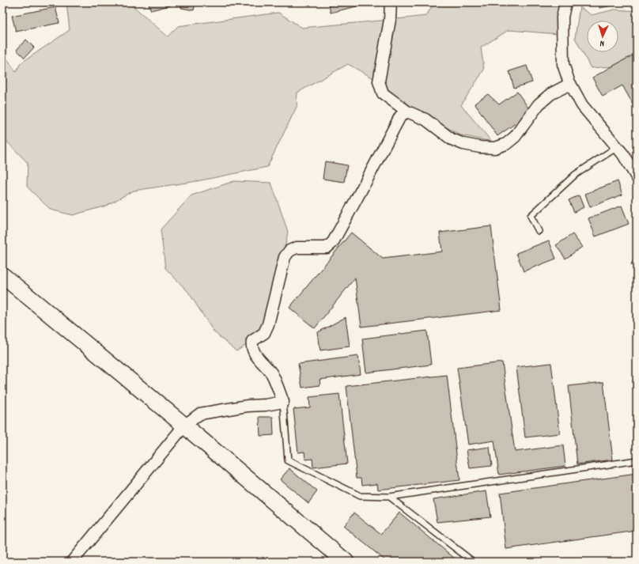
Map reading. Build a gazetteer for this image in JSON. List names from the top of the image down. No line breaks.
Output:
{"north":"bottom"}
